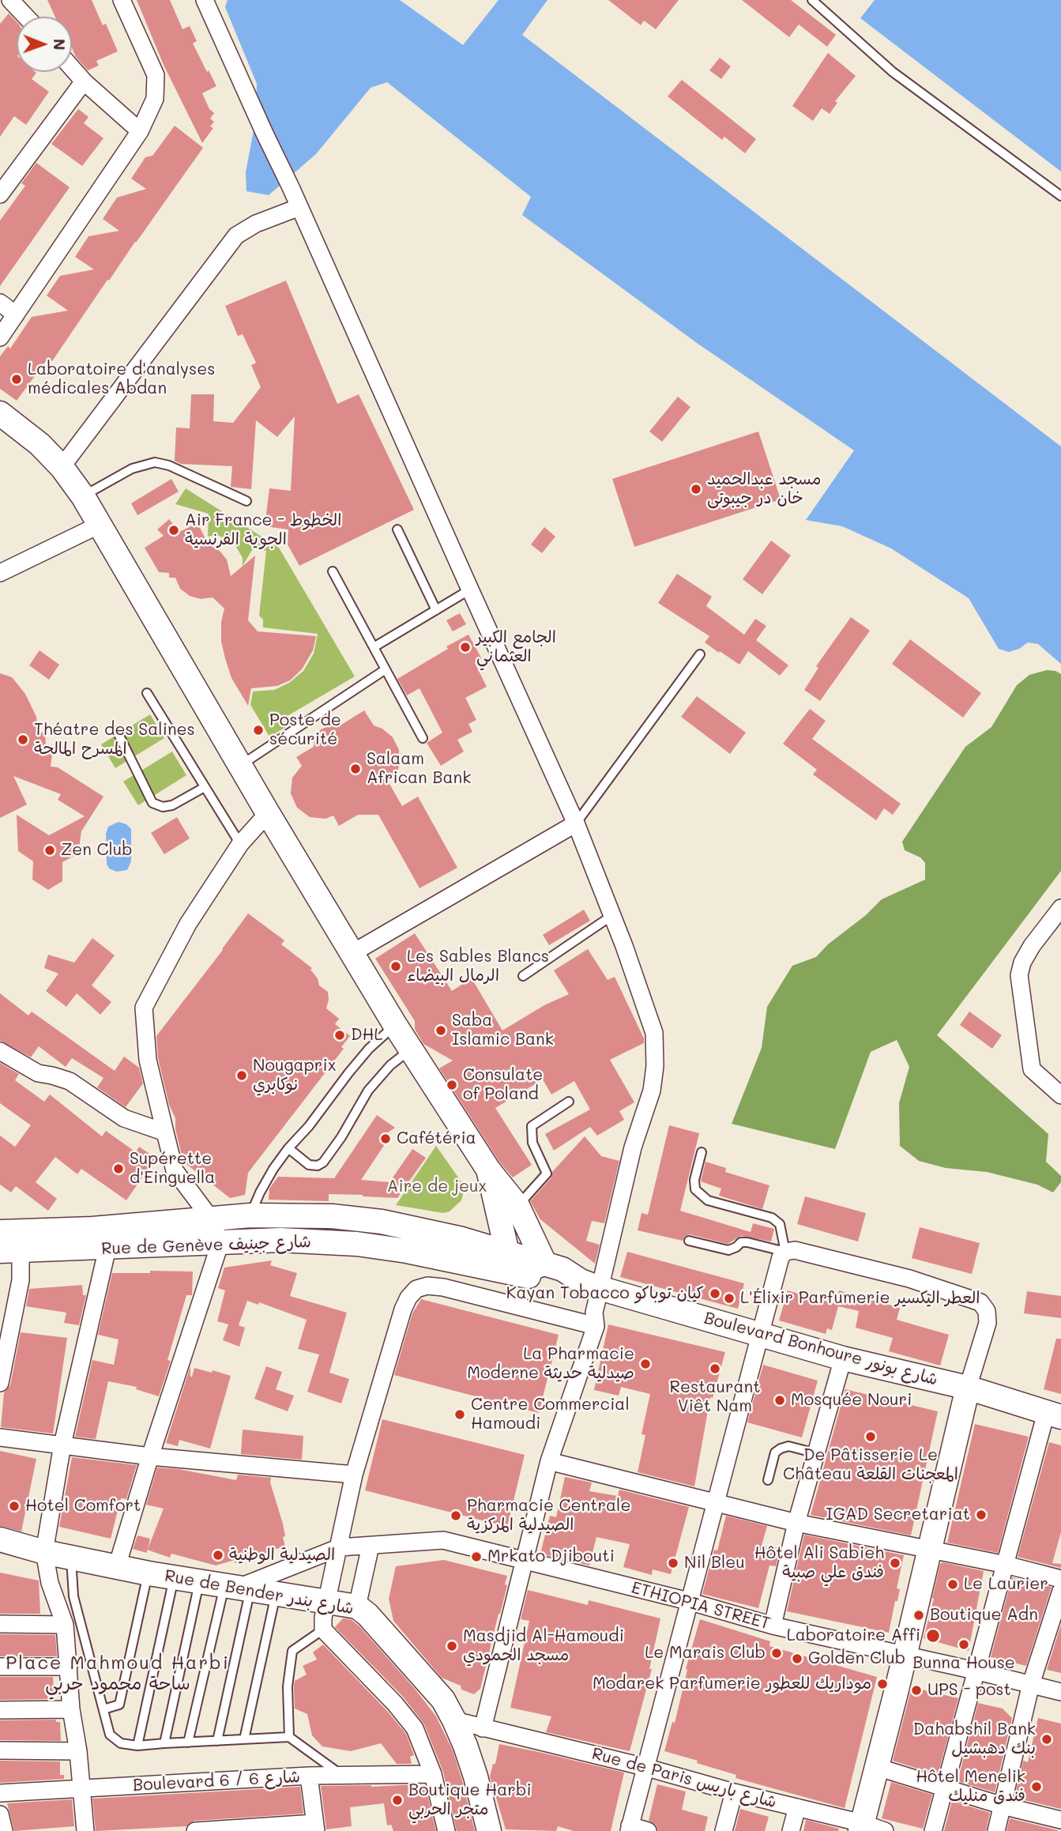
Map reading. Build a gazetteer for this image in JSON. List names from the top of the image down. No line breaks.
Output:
{"streets":{"street":["Rue de Genève شارع جينيف","Boulevard Bonhoure شارع بونور","Rue de Bender شارع بندر","ETHIOPIA STREET","Rue de Paris شارع باريس","Boulevard 6 / شارع 6"]},"crossings":[["Rue de Genève شارع جينيف","Boulevard Bonhoure شارع بونور"],["Rue de Bender شارع بندر","ETHIOPIA STREET"],["Rue de Bender شارع بندر","Rue de Paris شارع باريس"]],"districts":["Place Mahmoud Harbi ساحة محمود حربي"],"parks":["Aire de jeux"],"places":["Laboratoire d'analyses médicales Abdan","مسجد عبدالحمید خان در جیبوتی","Air France - الخطوط الجوية الفرنسية","الجامع الكبير العثماني","Poste de sécurité","Théatre des Salines المسرح المالحة","Salaam African Bank","Zen Club","Les Sables Blancs الرمال البيضاء","Saba Islamic Bank","DHL","Nougaprix نوكابري","Consulate of Poland","Cafétéria","Supérette d'Einguella","Kayan Tobacco كيان توباكو","L'Élixir Parfumerie العطر اليكسير","La Pharmacie Moderne صيدلية حديثة","Restaurant Viêt Nam","Mosquée Nouri","Centre Commercial Hamoudi","De Pâtisserie Le Château المعجنات القلعة","Hotel Comfort","IGAD Secretariat","Pharmacie Centrale الصيدلية المركزية","الصيدلية الوطنية","Mrkato Djibouti","Nil Bleu","Hôtel Ali Sabieh فندق علي صبية","Le Laurier","Boutique Adn","Laboratoire Affi","Bunna House","Masdjid Al-Hamoudi مسجد الحمودي","Le Marais Club","Golden Club","Modarek Parfumerie موداريك للعطور","UPS - post","Dahabshil Bank بنك دهبشيل","Hôtel Menelik فندق منليك","Boutique Harbi متجر الحربي"],"north":"right"}
